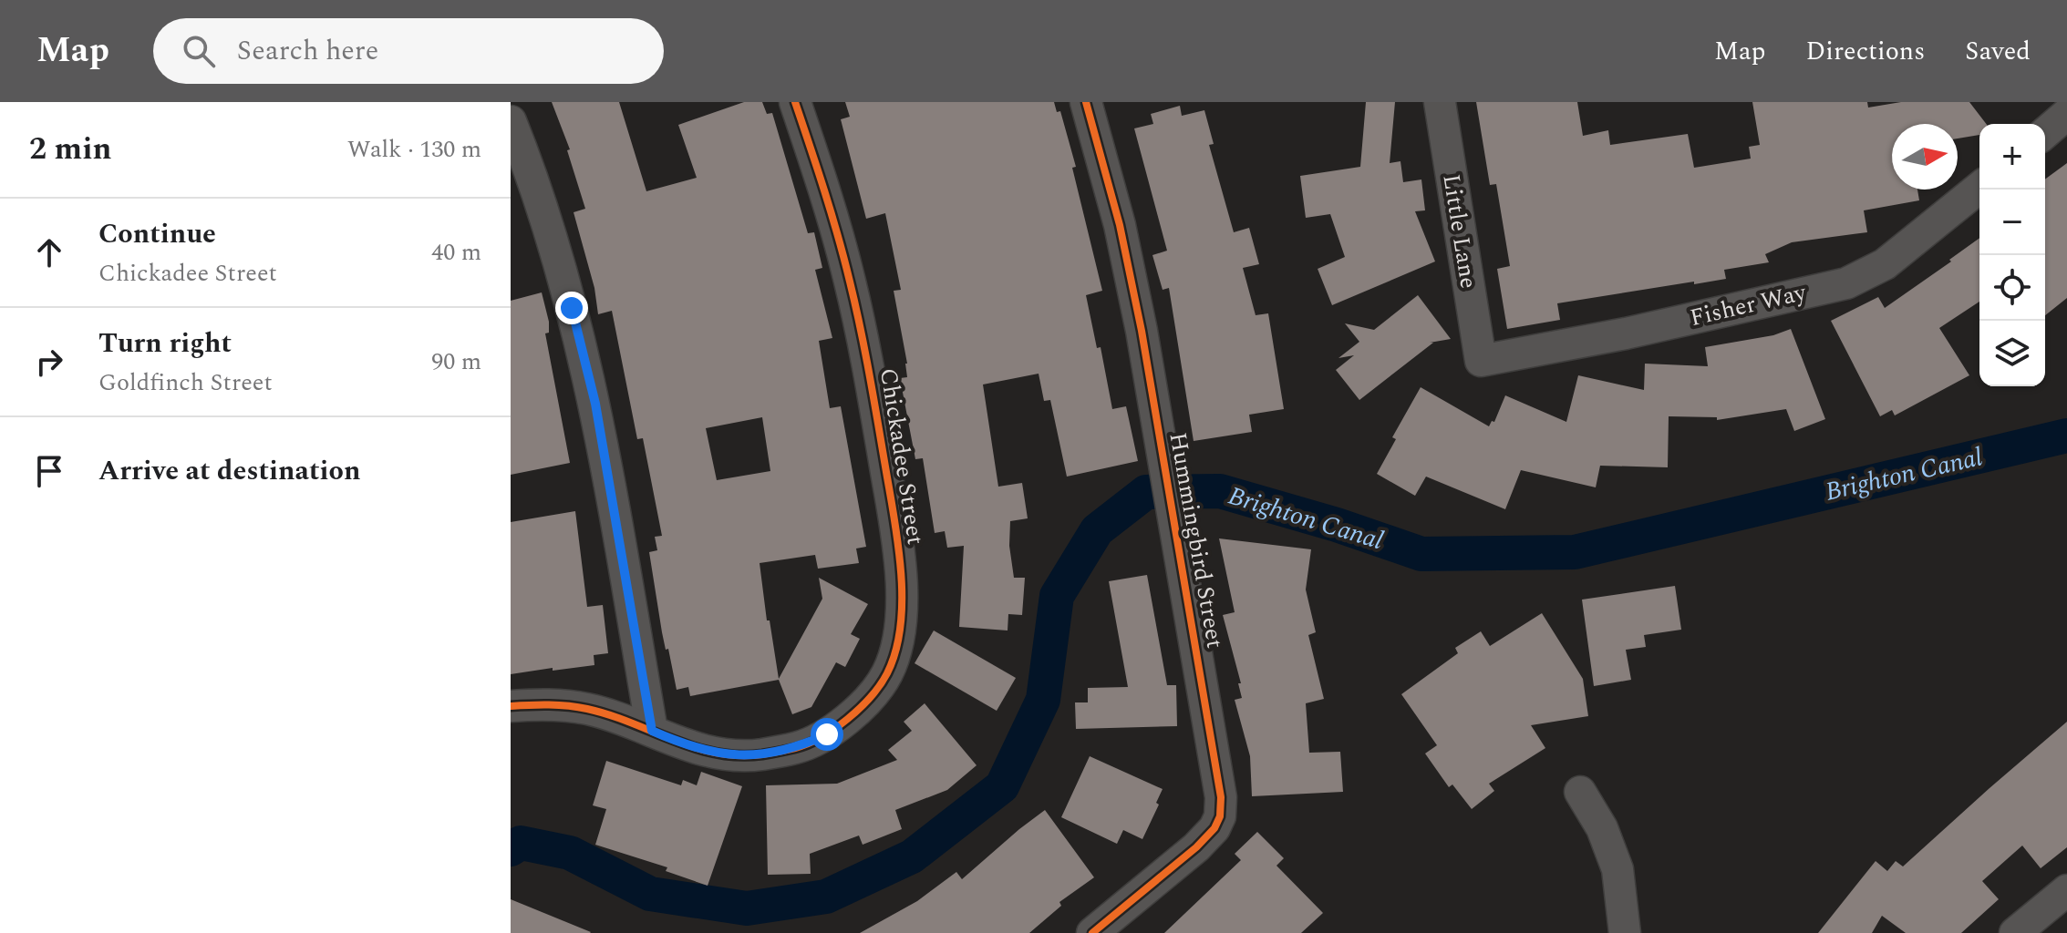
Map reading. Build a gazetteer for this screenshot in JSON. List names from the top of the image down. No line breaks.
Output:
{"streets":{"street":["Little Lane","Fisher Way","Chickadee Street","Hummingbird Street"]},"crossings":[["Little Lane","Fisher Way"]],"water":["Brighton Canal"],"north":"right","page":{"header":"Map","search":"Search here","nav":["Map","Directions","Saved"],"heading":["2 min","Walk · 130 m"],"map_buttons":["+","−"],"list":[["Continue","Chickadee Street","40 m"],["Turn right","Goldfinch Street","90 m"],"Arrive at destination"]}}
